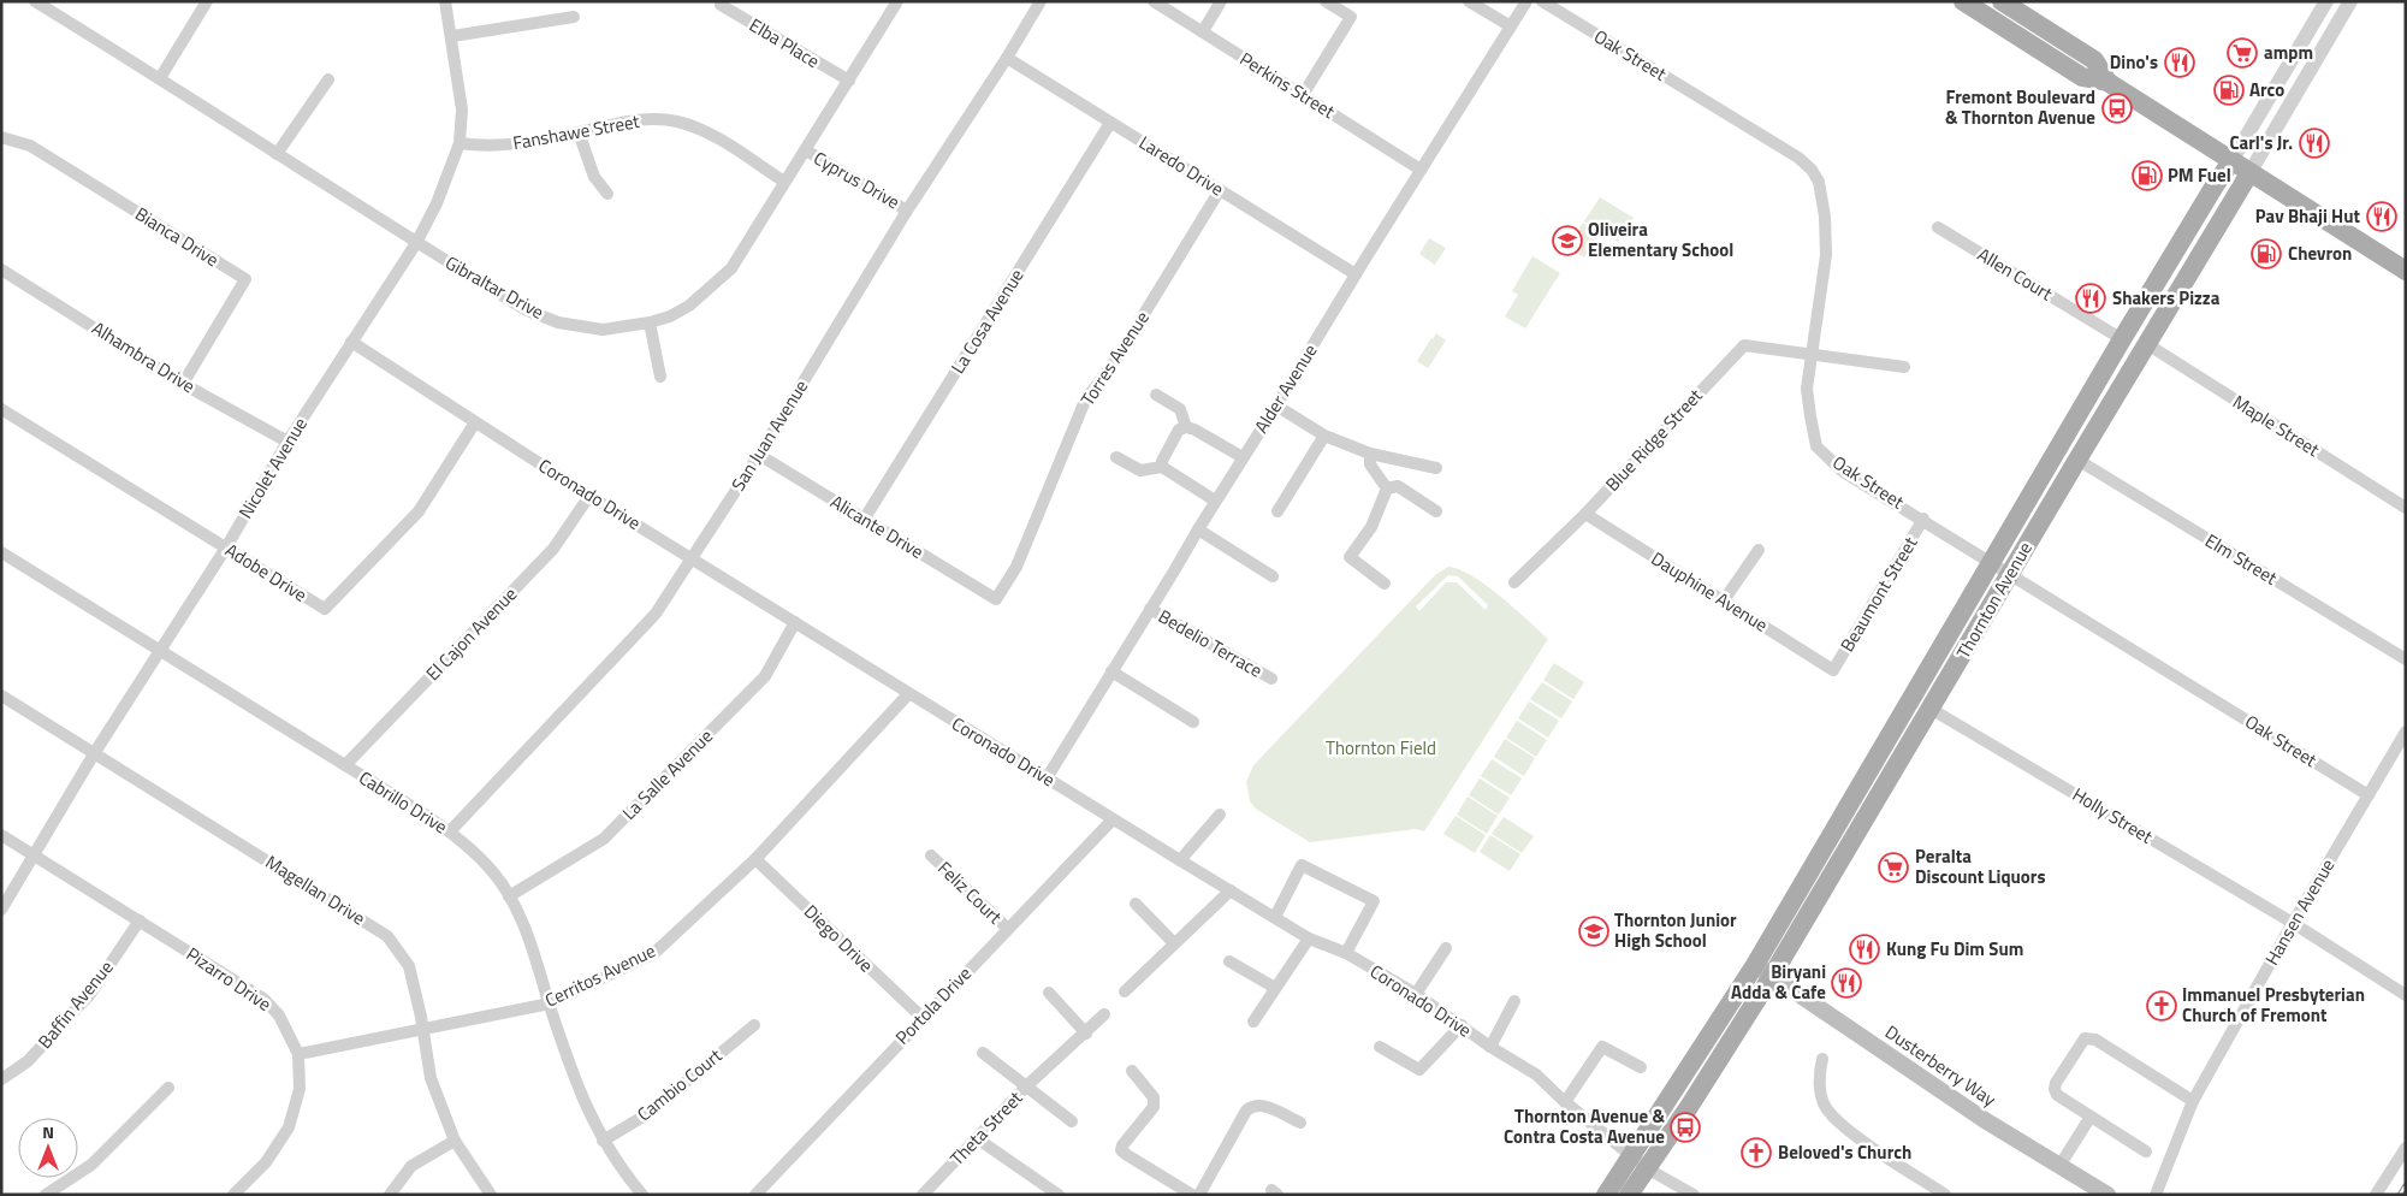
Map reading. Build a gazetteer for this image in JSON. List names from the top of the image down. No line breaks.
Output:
{"streets":{"main road":["Thornton Avenue","Dusterberry Way"],"street":["Elba Place","Oak Street","Perkins Street","Fanshawe Street","Laredo Drive","Cyprus Drive","Bianca Drive","Allen Court","Gibraltar Drive","La Cosa Avenue","Alhambra Drive","Torres Avenue","Alder Avenue","Maple Street","San Juan Avenue","Blue Ridge Street","Nicolet Avenue","Coronado Drive","Alicante Drive","Elm Street","Adobe Drive","Dauphine Avenue","Beaumont Street","El Cajon Avenue","Bedelio Terrace","La Salle Avenue","Cabrillo Drive","Holly Street","Magellan Drive","Feliz Court","Hansen Avenue","Diego Drive","Cerritos Avenue","Pizarro Drive","Baffin Avenue","Portola Drive","Cambio Court","Theta Street"]},"crossings":[["Elba Place","Gibraltar Drive"],["Oak Street","Blue Ridge Street"],["Oak Street","Beaumont Street"],["Oak Street","Thornton Avenue"],["Oak Street","Hansen Avenue"],["Perkins Street","Alder Avenue"],["Fanshawe Street","Gibraltar Drive"],["Fanshawe Street","Nicolet Avenue"],["Laredo Drive","La Cosa Avenue"],["Laredo Drive","Torres Avenue"],["Laredo Drive","Alder Avenue"],["Laredo Drive","San Juan Avenue"],["Cyprus Drive","Gibraltar Drive"],["Cyprus Drive","San Juan Avenue"],["Bianca Drive","Alhambra Drive"],["Allen Court","Thornton Avenue"],["Gibraltar Drive","Nicolet Avenue"],["La Cosa Avenue","Alicante Drive"],["Alhambra Drive","Nicolet Avenue"],["Torres Avenue","Alicante Drive"],["Alder Avenue","Coronado Drive"],["Alder Avenue","Bedelio Terrace"],["Maple Street","Thornton Avenue"],["San Juan Avenue","Coronado Drive"],["San Juan Avenue","Alicante Drive"],["San Juan Avenue","Cabrillo Drive"],["Blue Ridge Street","Dauphine Avenue"],["Nicolet Avenue","Coronado Drive"],["Nicolet Avenue","Adobe Drive"],["Nicolet Avenue","Cabrillo Drive"],["Nicolet Avenue","Magellan Drive"],["Nicolet Avenue","Pizarro Drive"],["Coronado Drive","Adobe Drive"],["Coronado Drive","Thornton Avenue"],["Coronado Drive","El Cajon Avenue"],["Coronado Drive","La Salle Avenue"],["Coronado Drive","Cerritos Avenue"],["Coronado Drive","Portola Drive"],["Elm Street","Thornton Avenue"],["Dauphine Avenue","Beaumont Street"],["Thornton Avenue","Holly Street"],["Thornton Avenue","Dusterberry Way"],["El Cajon Avenue","Cabrillo Drive"],["La Salle Avenue","Cabrillo Drive"],["Cabrillo Drive","Cerritos Avenue"],["Cabrillo Drive","Cambio Court"],["Holly Street","Hansen Avenue"],["Magellan Drive","Cerritos Avenue"],["Feliz Court","Portola Drive"],["Diego Drive","Cerritos Avenue"],["Diego Drive","Portola Drive"],["Cerritos Avenue","Pizarro Drive"],["Pizarro Drive","Baffin Avenue"]],"parks":["Thornton Field"],"places":{"supermarket":["ampm","Peralta Discount Liquors"],"restaurant":["Dino's","Carl's Jr.","Pav Bhaji Hut","Shakers Pizza","Kung Fu Dim Sum","Biryani Adda & Cafe"],"fuel station":["Arco","PM Fuel","Chevron"],"bus stop":["Fremont Boulevard & Thornton Avenue","Thornton Avenue & Contra Costa Avenue"],"school or university":["Oliveira Elementary School","Thornton Junior High School"],"church":["Immanuel Presbyterian Church of Fremont","Beloved's Church"]},"north":"top"}
